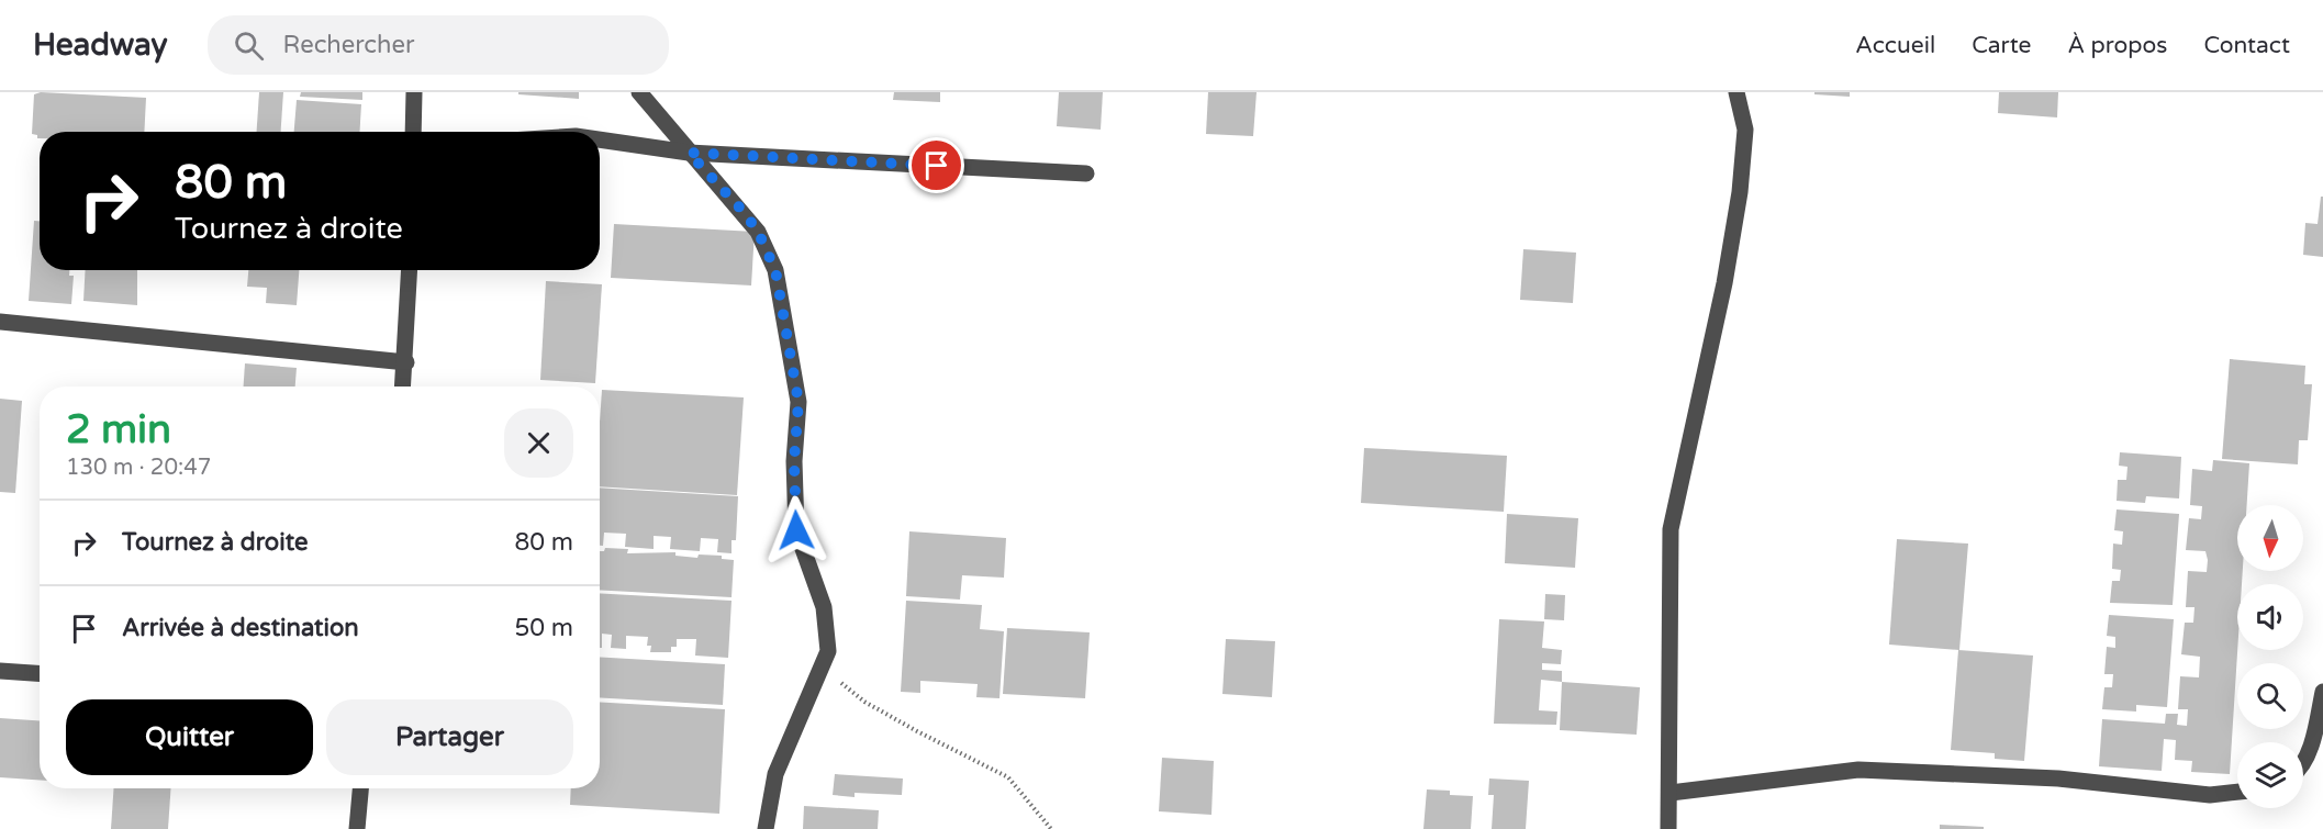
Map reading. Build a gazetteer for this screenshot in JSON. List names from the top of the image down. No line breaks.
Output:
{"north":"bottom","page":{"header":"Headway","search":"Rechercher","nav":["Accueil","Carte","À propos","Contact"],"turn":["80 m","Tournez à droite"],"heading":["2 min","130 m · 20:47"],"list":[{"name":"Tournez à droite","value":"80 m"},{"name":"Arrivée à destination","value":"50 m"}],"buttons":["Quitter","Partager"]}}
